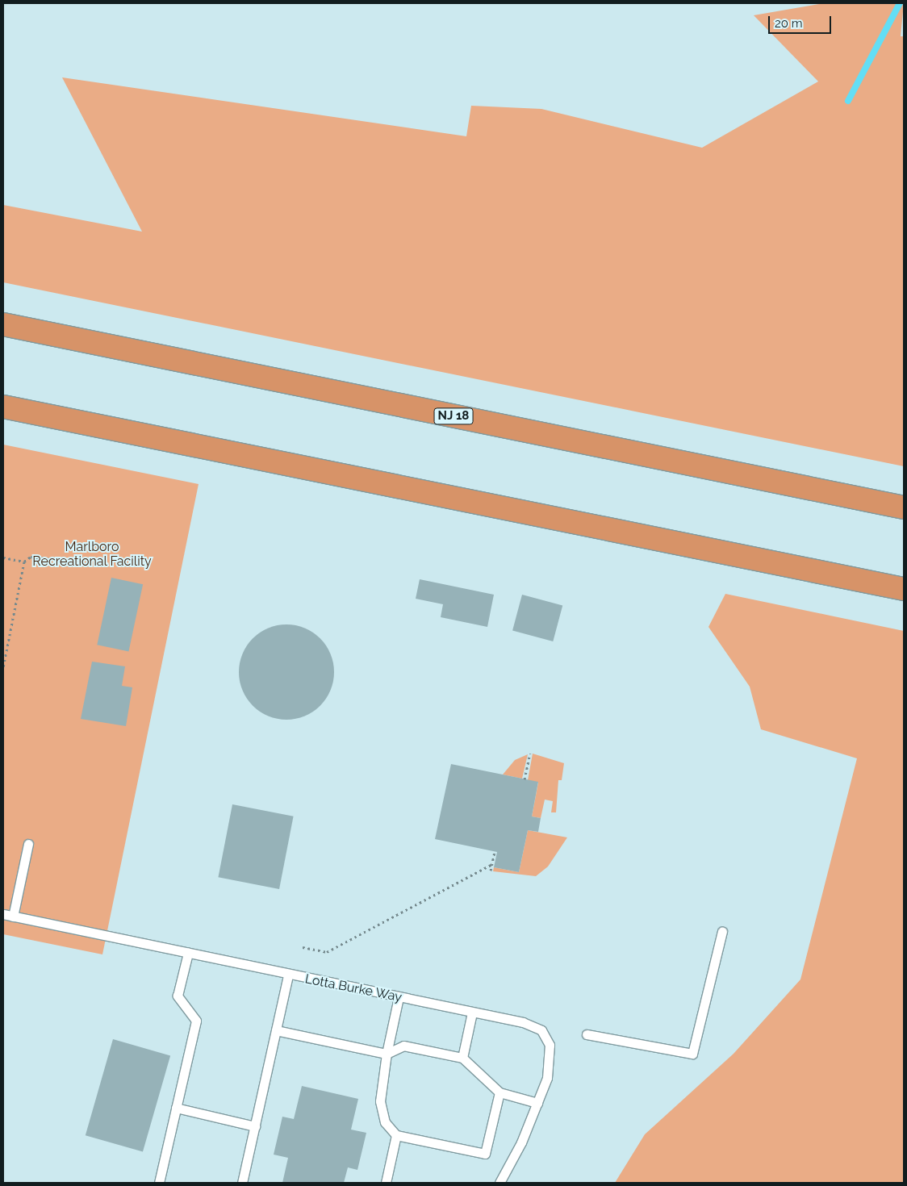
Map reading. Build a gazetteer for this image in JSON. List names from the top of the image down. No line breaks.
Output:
{"streets":{"highway":["NJ 18"],"lane":["Lotta Burke Way"]},"parks":["Marlboro Recreational Facility"],"scale_bar":"20 m"}
